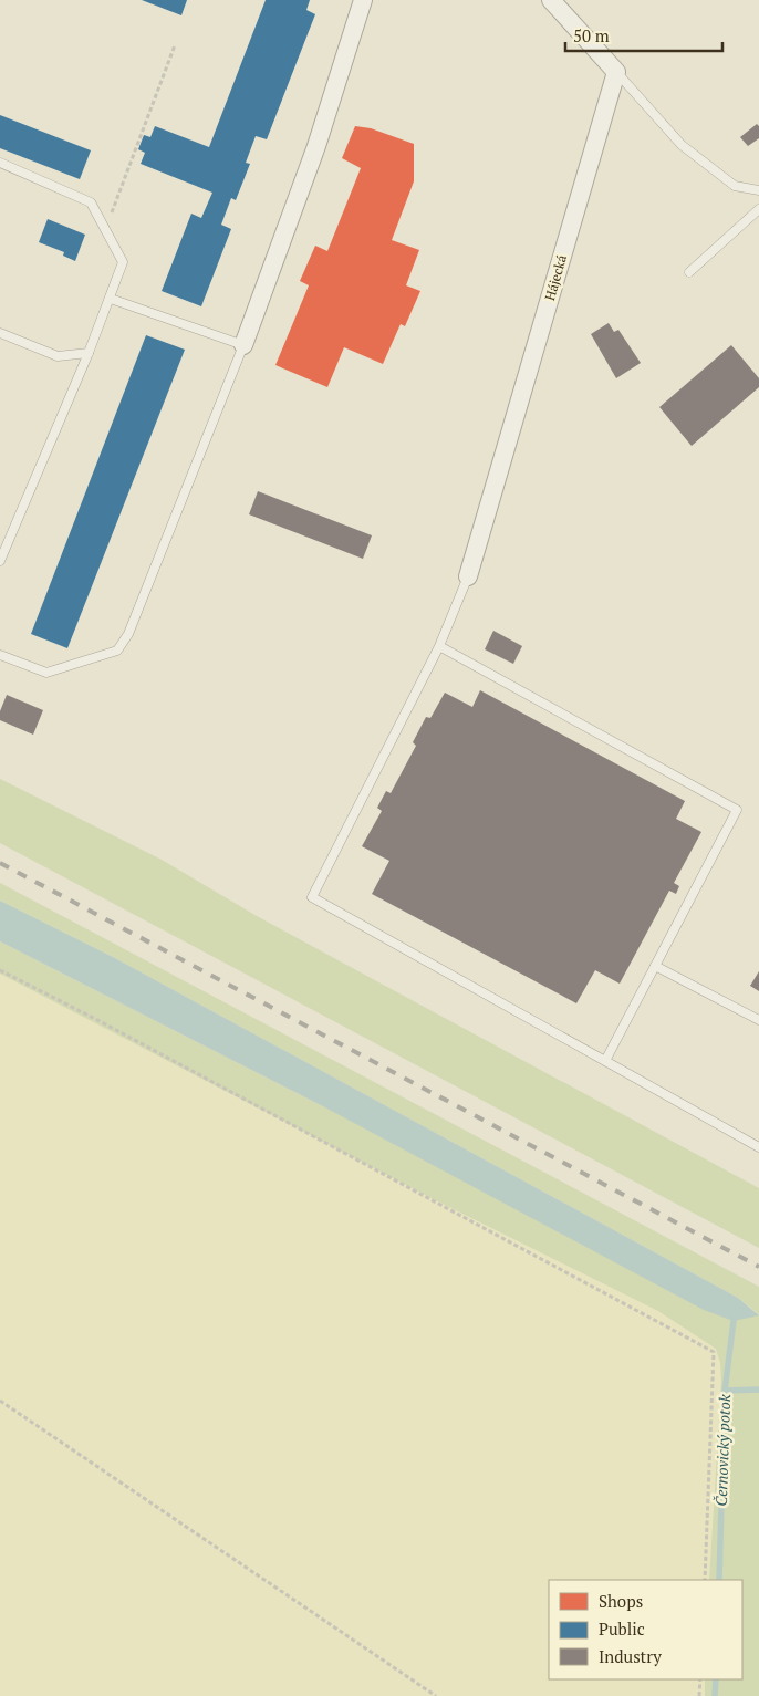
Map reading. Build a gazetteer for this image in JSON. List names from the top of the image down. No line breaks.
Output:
{"streets":{"street":["Hájecká"]},"water":["Černovický potok"],"legend":["Shops","Public","Industry"],"scale_bar":"50 m"}
